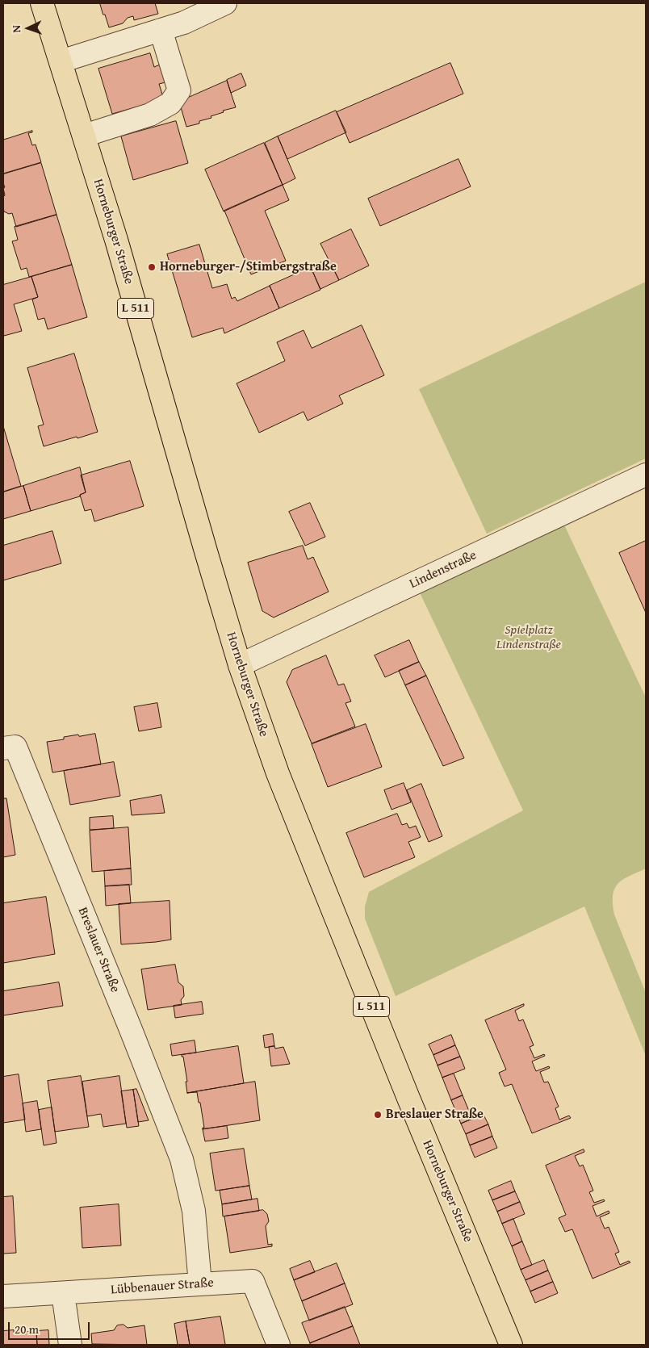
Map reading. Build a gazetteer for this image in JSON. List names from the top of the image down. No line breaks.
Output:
{"streets":{"main road":["Horneburger Straße","L 511"],"street":["Lindenstraße","Breslauer Straße","Lübbenauer Straße"]},"crossings":[["Horneburger Straße","Lindenstraße"],["Breslauer Straße","Lübbenauer Straße"]],"parks":["Spielplatz Lindenstraße"],"places":["Horneburger-/Stimbergstraße","Breslauer Straße"],"scale_bar":"20 m","north":"left"}
